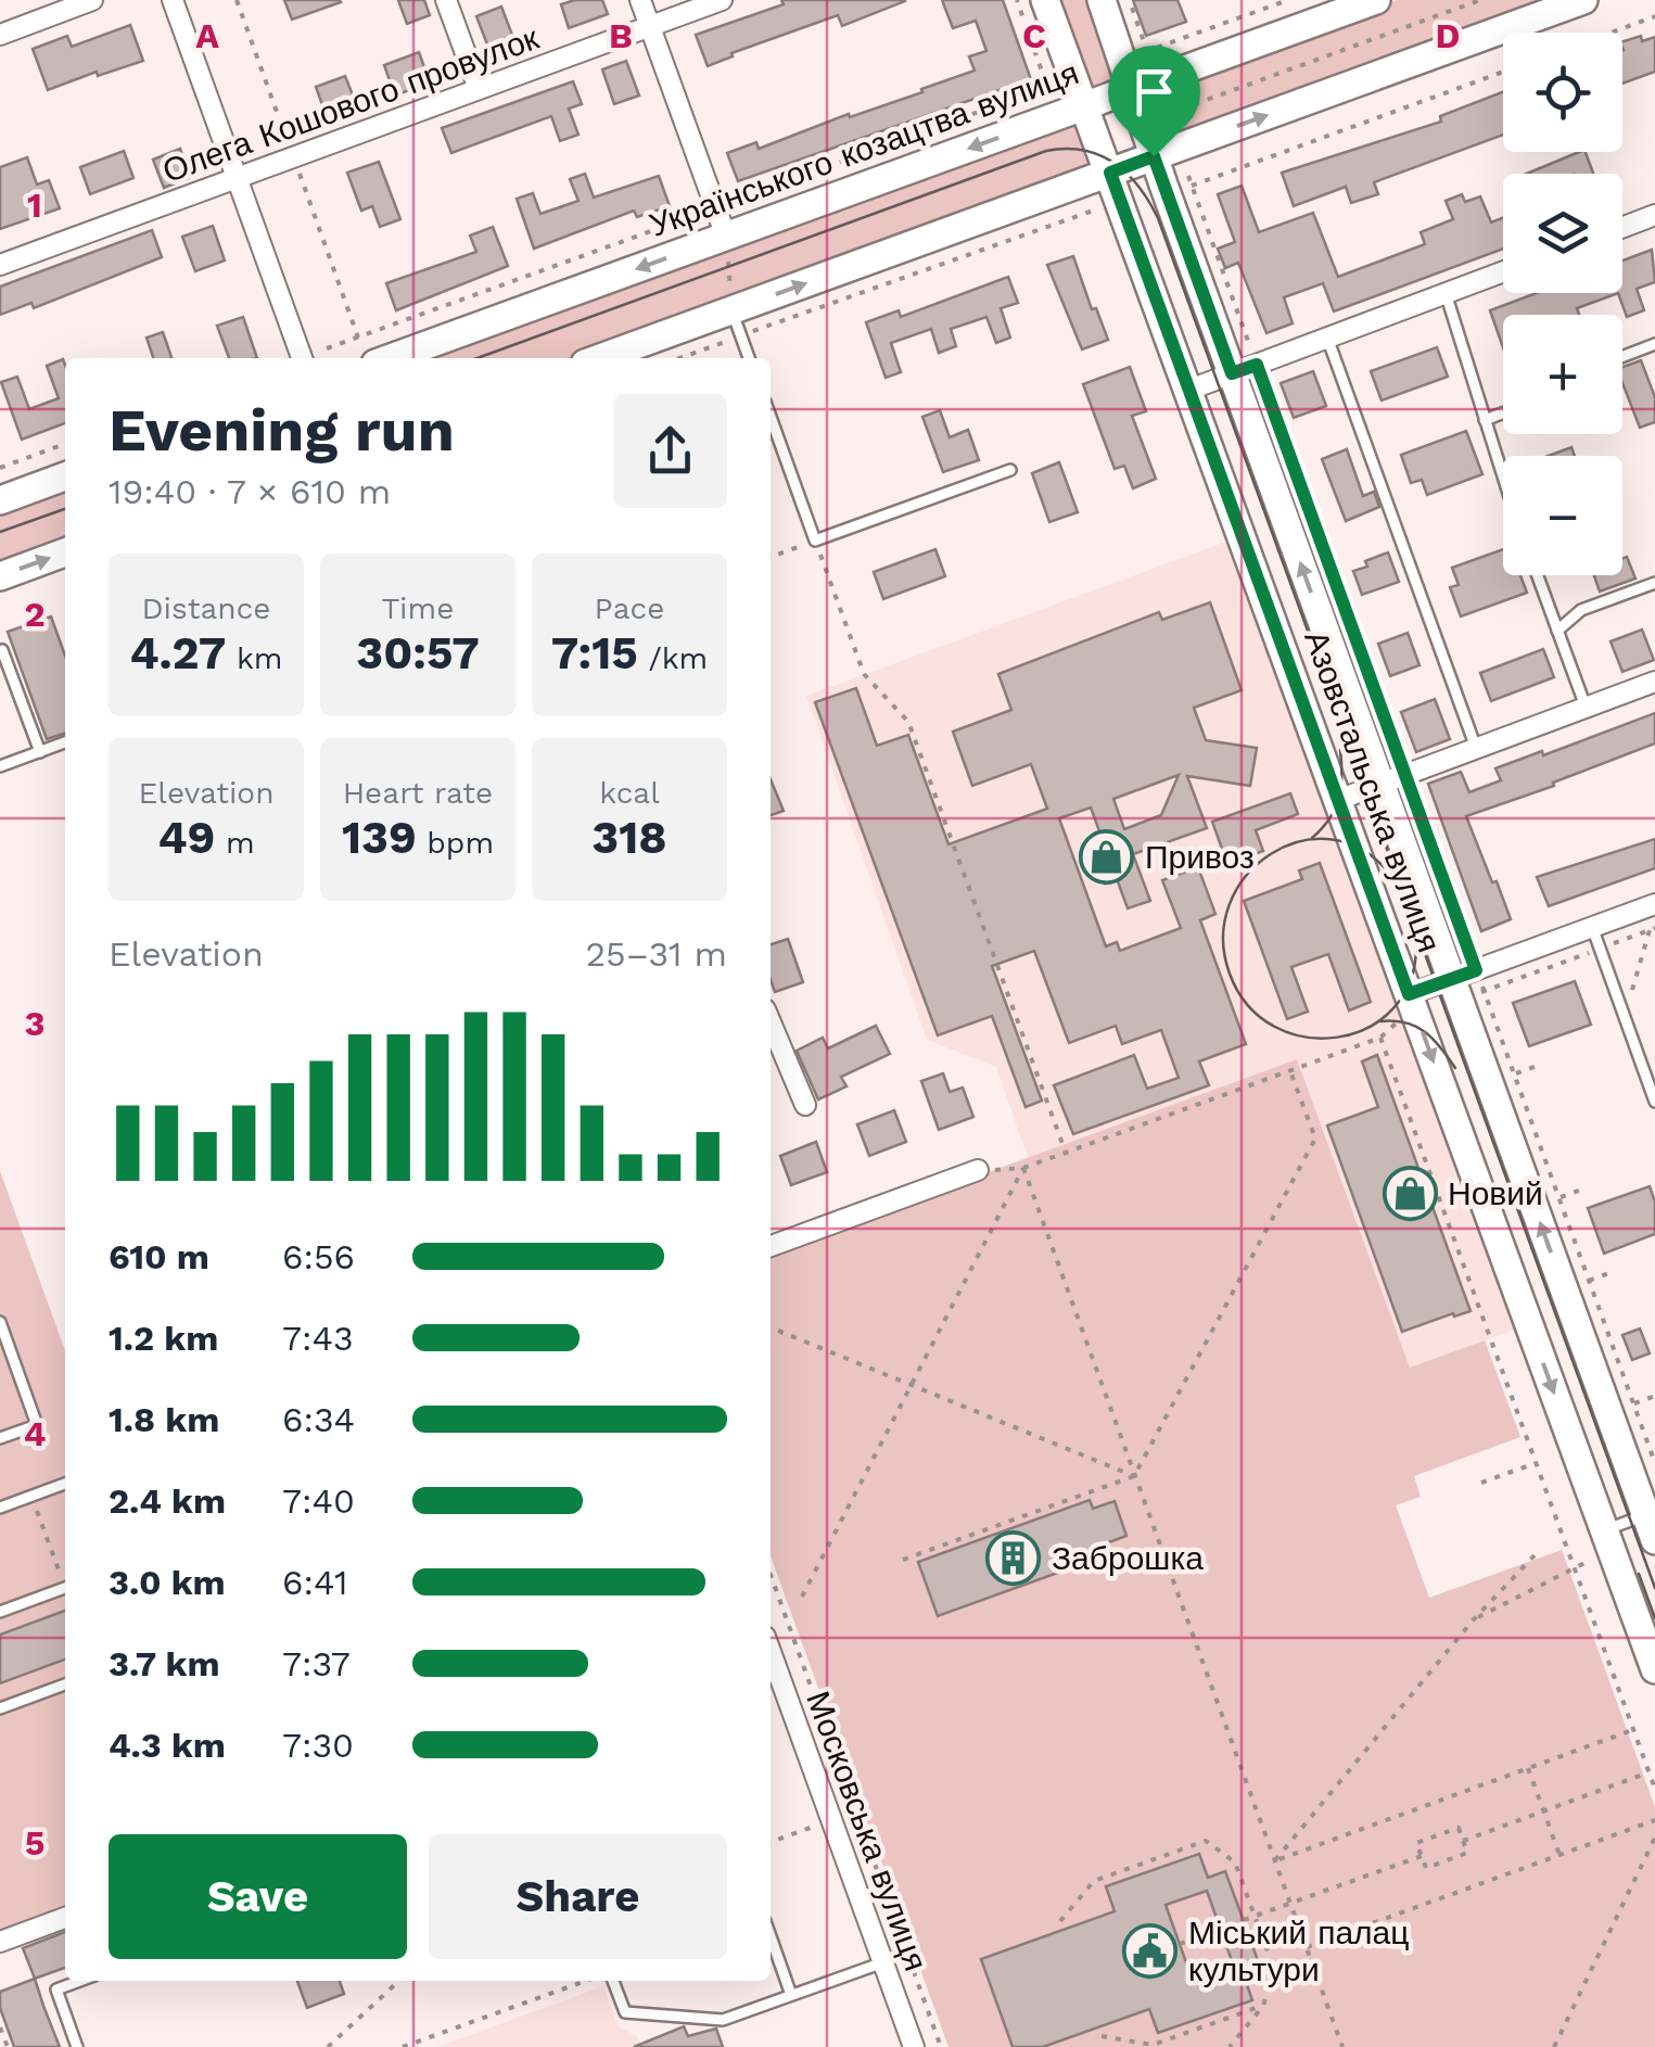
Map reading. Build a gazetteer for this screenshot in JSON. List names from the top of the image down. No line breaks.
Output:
{"streets":{"street":["Олега Кошового провулок","Українського козацтва вулиця","Азовстальська вулиця","Московська вулиця"]},"crossings":[["Українського козацтва вулиця","Азовстальська вулиця"]],"places":{"shop":["Привоз","Новий"],"building":["Заброшка"],"public building":["Міський палац культури"]},"page":{"map_buttons":["+","−"],"heading":["Evening run","19:40 · 7 × 610 m"],"stats":[["Distance","4.27 km"],["Time","30:57"],["Pace","7:15 /km"],["Elevation","49 m"],["Heart rate","139 bpm"],["kcal","318"]],"chart":["Elevation","25–31 m"],"list":[{"name":"610 m","note":"6:56"},{"name":"1.2 km","note":"7:43"},{"name":"1.8 km","note":"6:34"},{"name":"2.4 km","note":"7:40"},{"name":"3.0 km","note":"6:41"},{"name":"3.7 km","note":"7:37"},{"name":"4.3 km","note":"7:30"}],"buttons":["Save","Share"]},"grid":{"columns":["A","B","C","D"],"rows":["1","2","3","4","5"]}}
